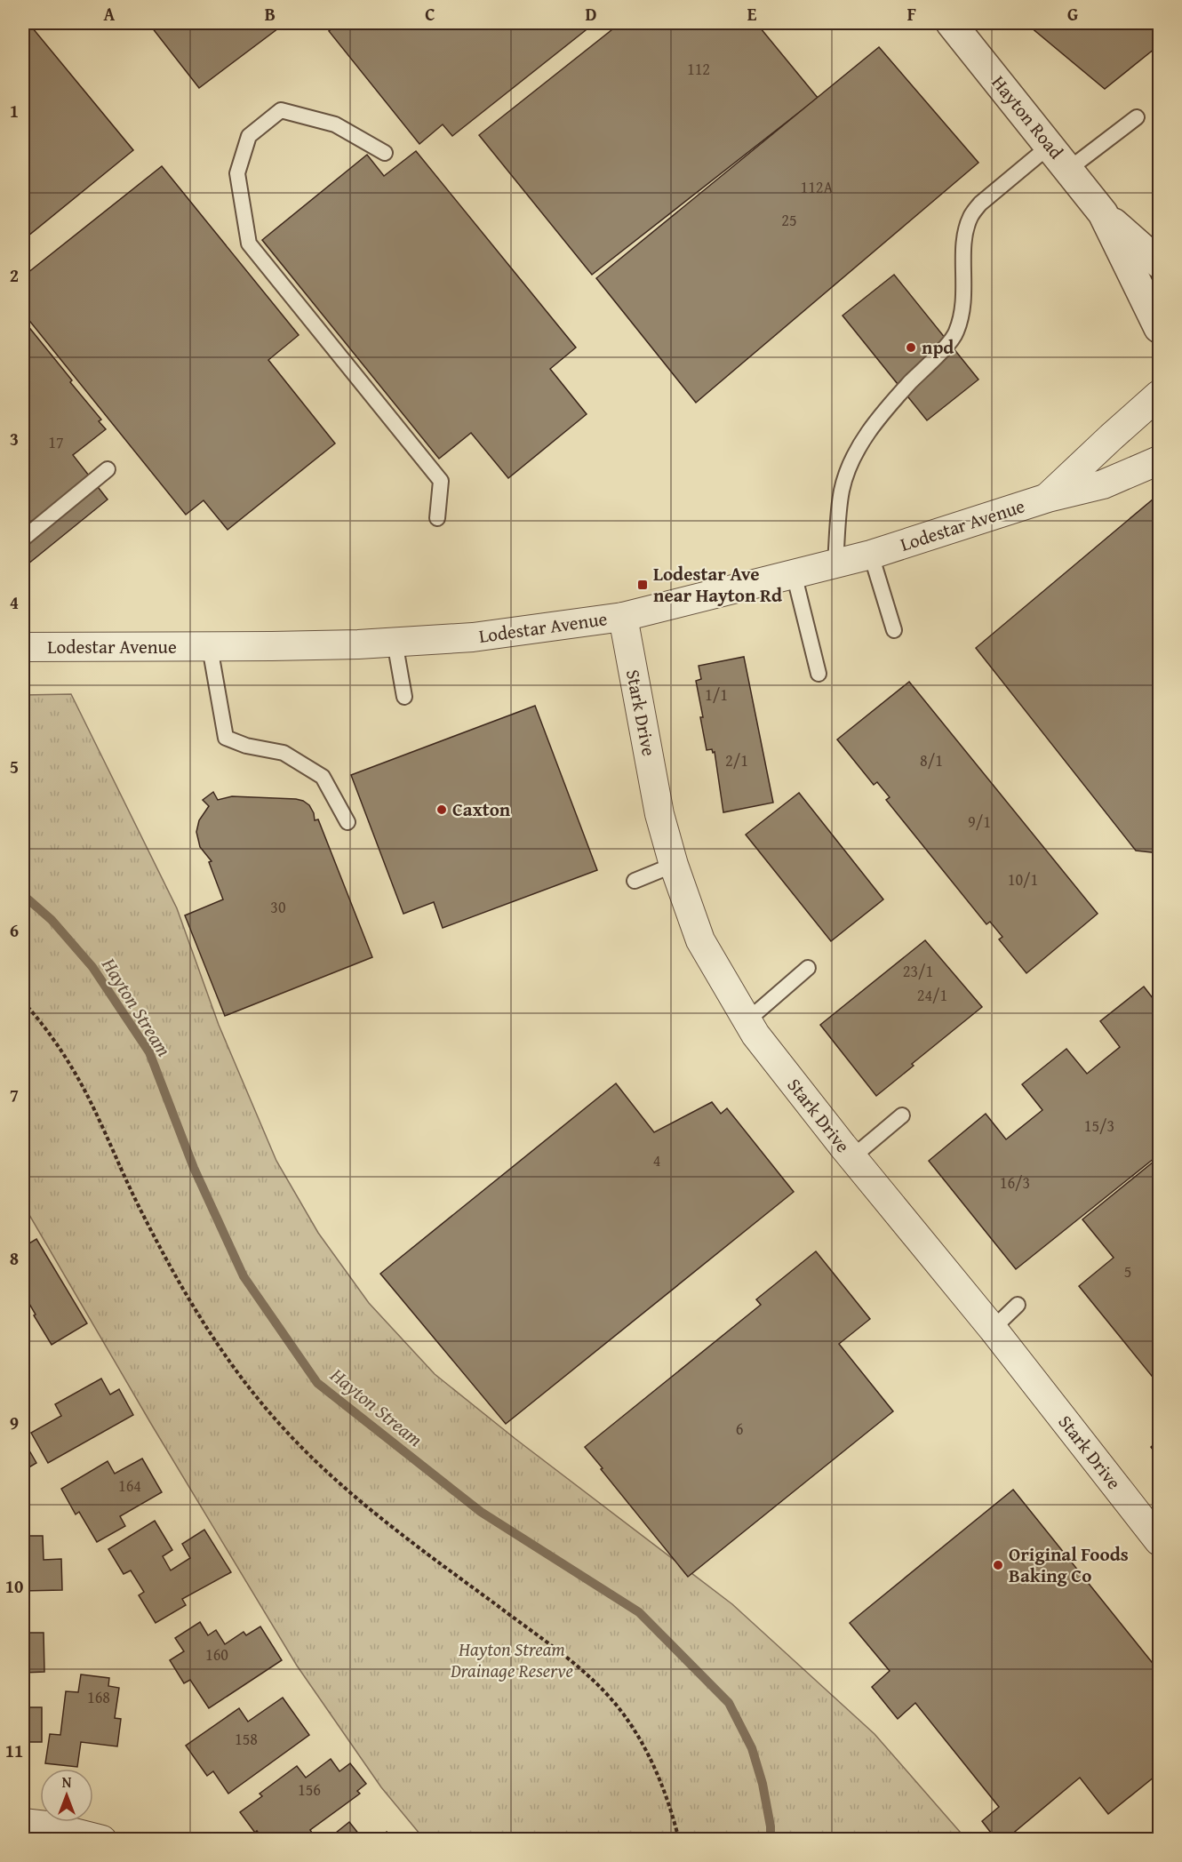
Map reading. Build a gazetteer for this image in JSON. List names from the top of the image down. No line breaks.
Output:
{"streets":{"street":["Hayton Road","Lodestar Avenue","Stark Drive"]},"crossings":[["Lodestar Avenue","Stark Drive"]],"water":["Hayton Stream"],"parks":["Hayton Stream Drainage Reserve"],"places":{"other":["npd","Caxton","Original Foods Baking Co"],"transit":["Lodestar Ave near Hayton Rd"]},"house_numbers":["112","112A","25","17","1/1","2/1","8/1","9/1","10/1","30","23/1","24/1","15/3","4","16/3","5","6","164","160","168","158","156"],"north":"top","grid":{"columns":["A","B","C","D","E","F","G"],"rows":["1","2","3","4","5","6","7","8","9","10","11"]}}
